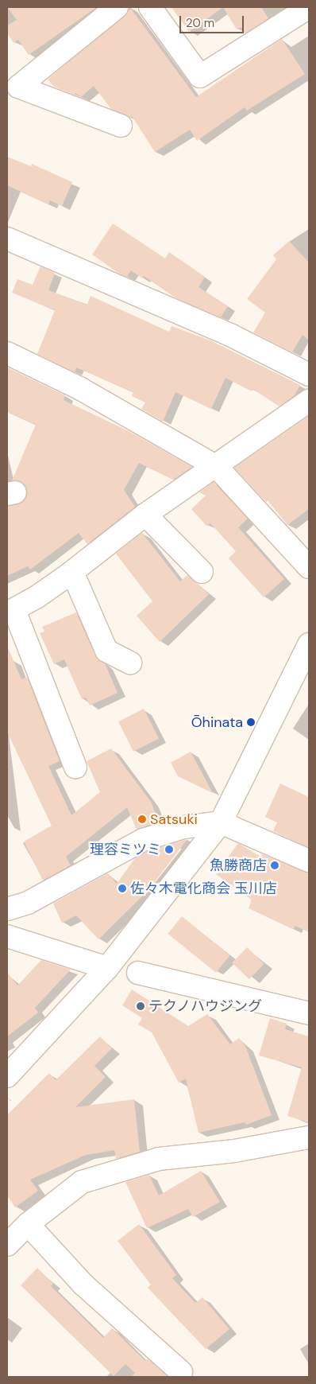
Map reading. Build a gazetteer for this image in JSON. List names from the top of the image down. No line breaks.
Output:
{"places":["Ōhinata","Satsuki","理容ミツミ","魚勝商店","佐々木電化商会 玉川店","テクノハウジング"],"scale_bar":"20 m"}
